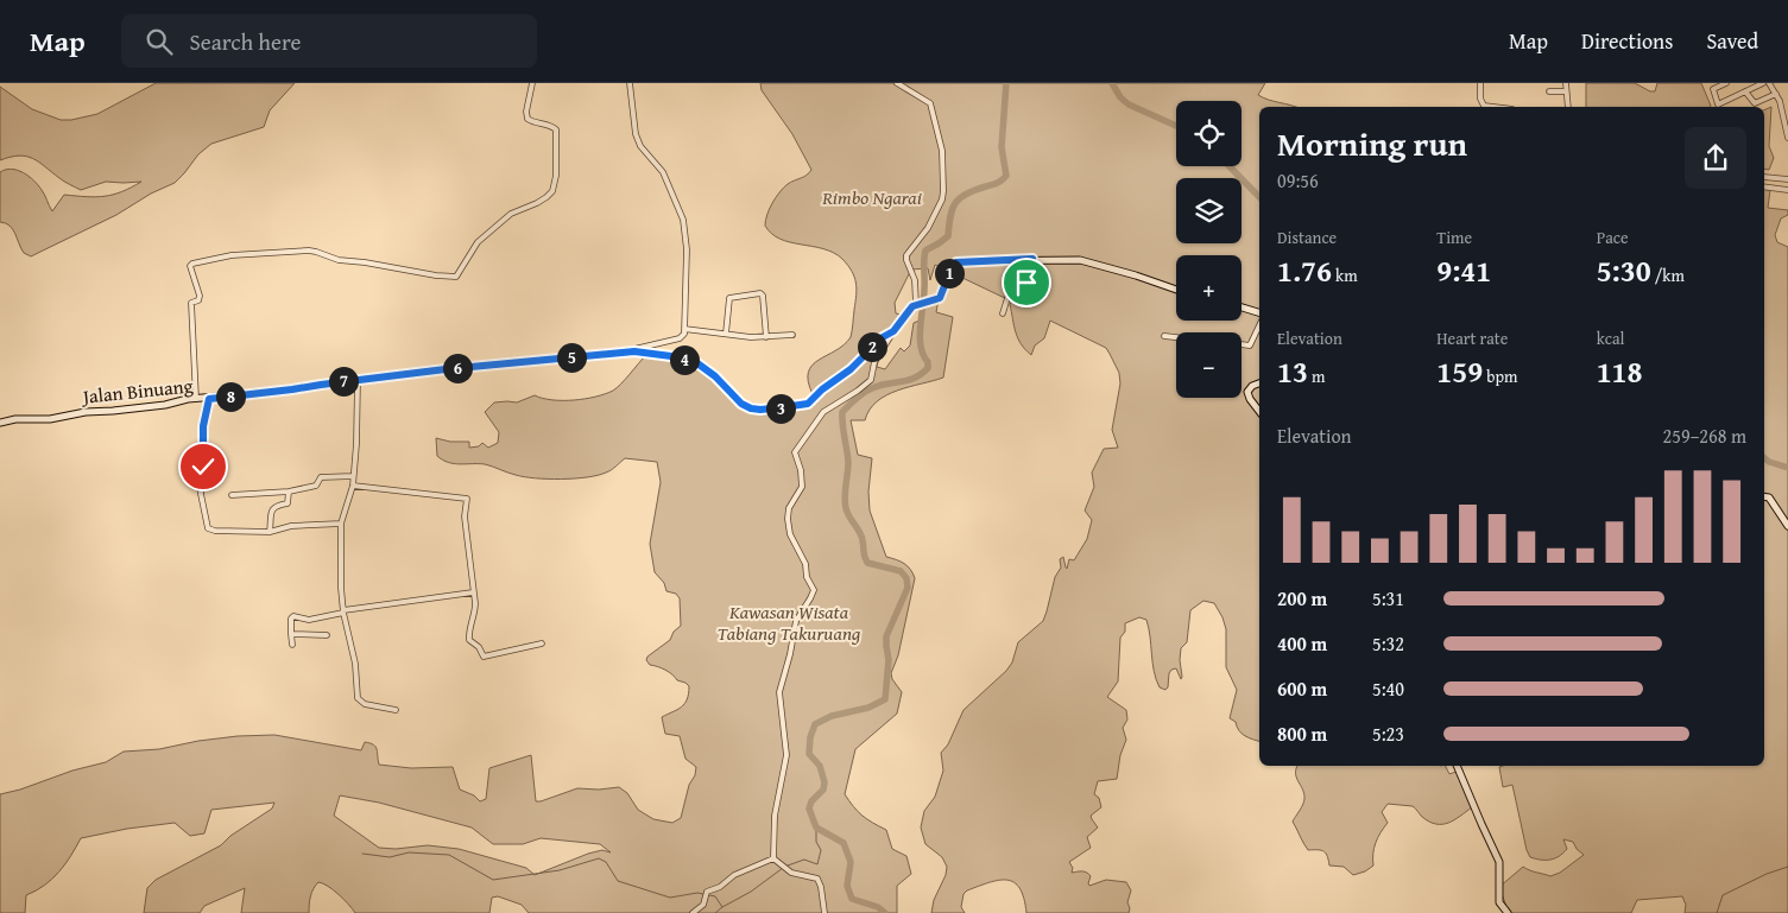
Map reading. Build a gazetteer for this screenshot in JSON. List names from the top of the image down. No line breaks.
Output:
{"streets":{"main road":["Jalan Binuang"]},"parks":["Rimbo Ngarai","Kawasan Wisata Tabiang Takuruang"],"page":{"header":"Map","search":"Search here","nav":["Map","Directions","Saved"],"map_buttons":["+","−"],"heading":["Morning run","09:56"],"stats":[["Distance","1.76 km"],["Time","9:41"],["Pace","5:30 /km"],["Elevation","13 m"],["Heart rate","159 bpm"],["kcal","118"]],"pins":["1","2","5","4","6","7","8","3"],"chart":["Elevation","259–268 m"],"list":[{"name":"200 m","note":"5:31"},{"name":"400 m","note":"5:32"},{"name":"600 m","note":"5:40"},{"name":"800 m","note":"5:23"}]}}
